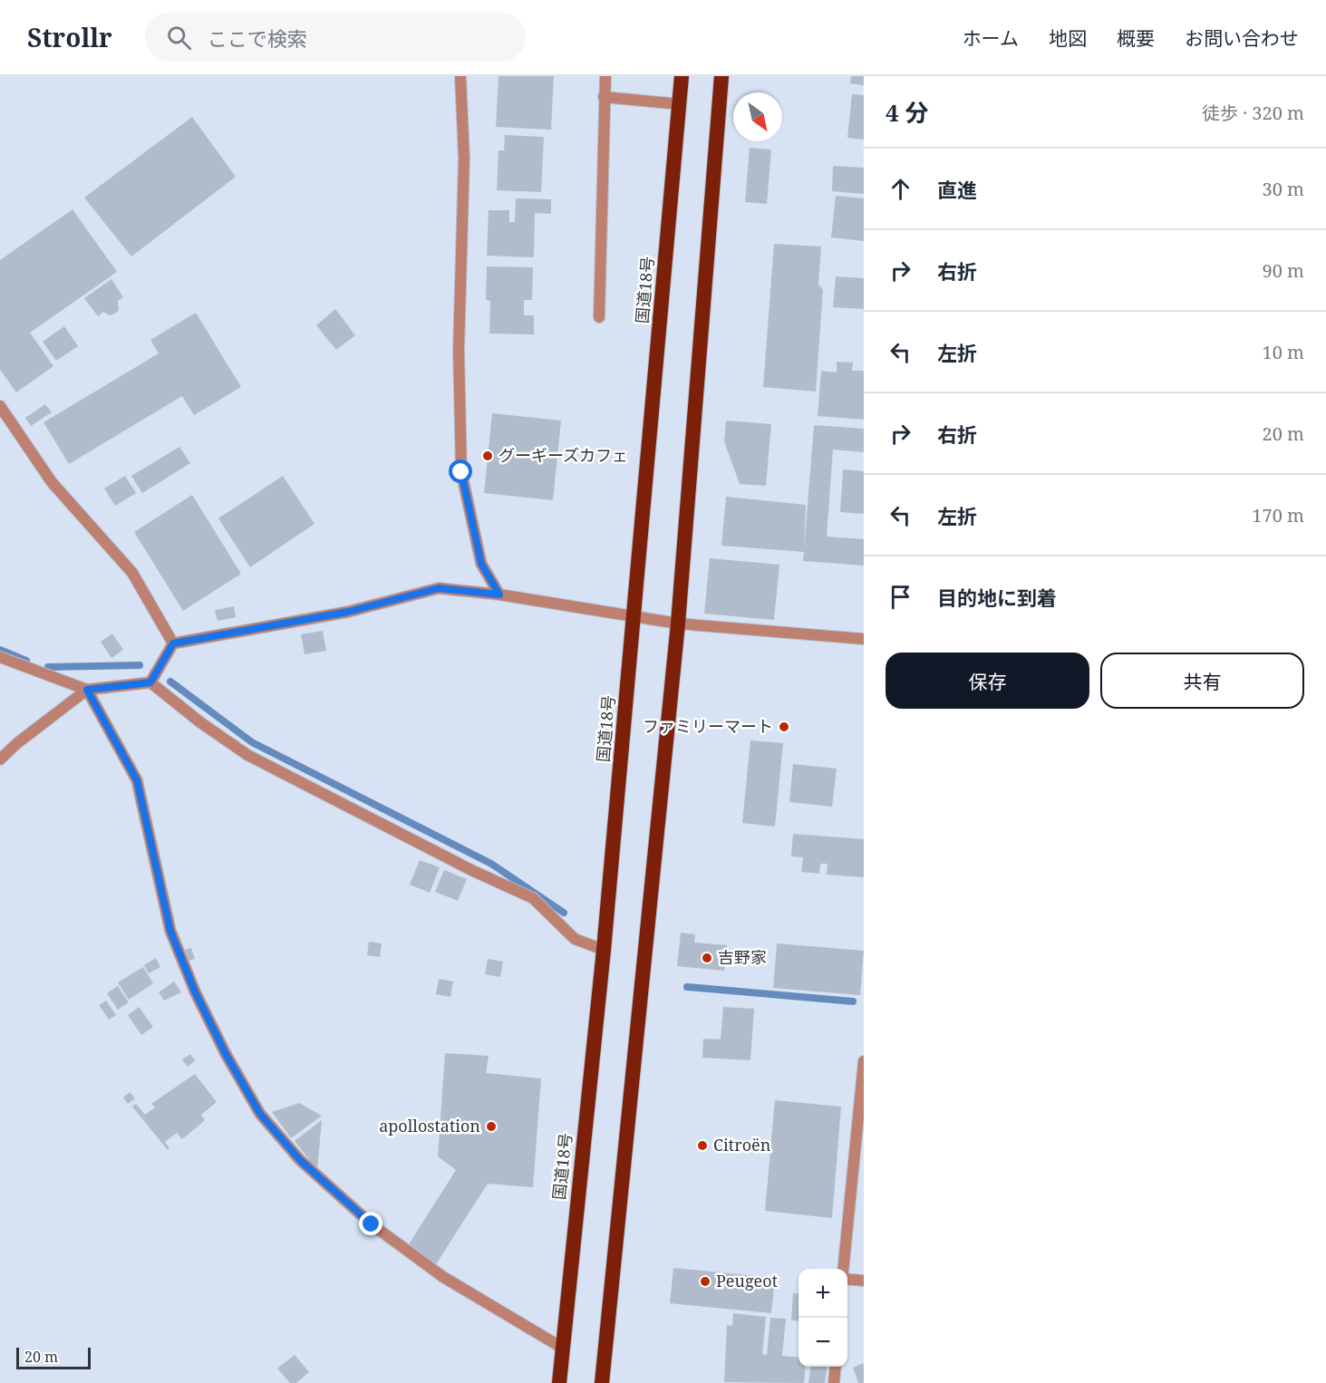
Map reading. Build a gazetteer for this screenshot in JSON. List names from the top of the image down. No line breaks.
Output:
{"streets":{"highway":["国道18号"]},"places":["グーギーズカフェ","ファミリーマート","吉野家","apollostation","Citroën","Peugeot"],"scale_bar":"20 m","north":"bottom right","page":{"header":"Strollr","search":"ここで検索","nav":["ホーム","地図","概要","お問い合わせ"],"heading":["4 分","徒歩 · 320 m"],"list":[["直進","30 m"],["右折","90 m"],["左折","10 m"],["右折","20 m"],["左折","170 m"],"目的地に到着"],"buttons":["保存","共有"],"map_buttons":["+","−"],"scale":"20 m"}}
